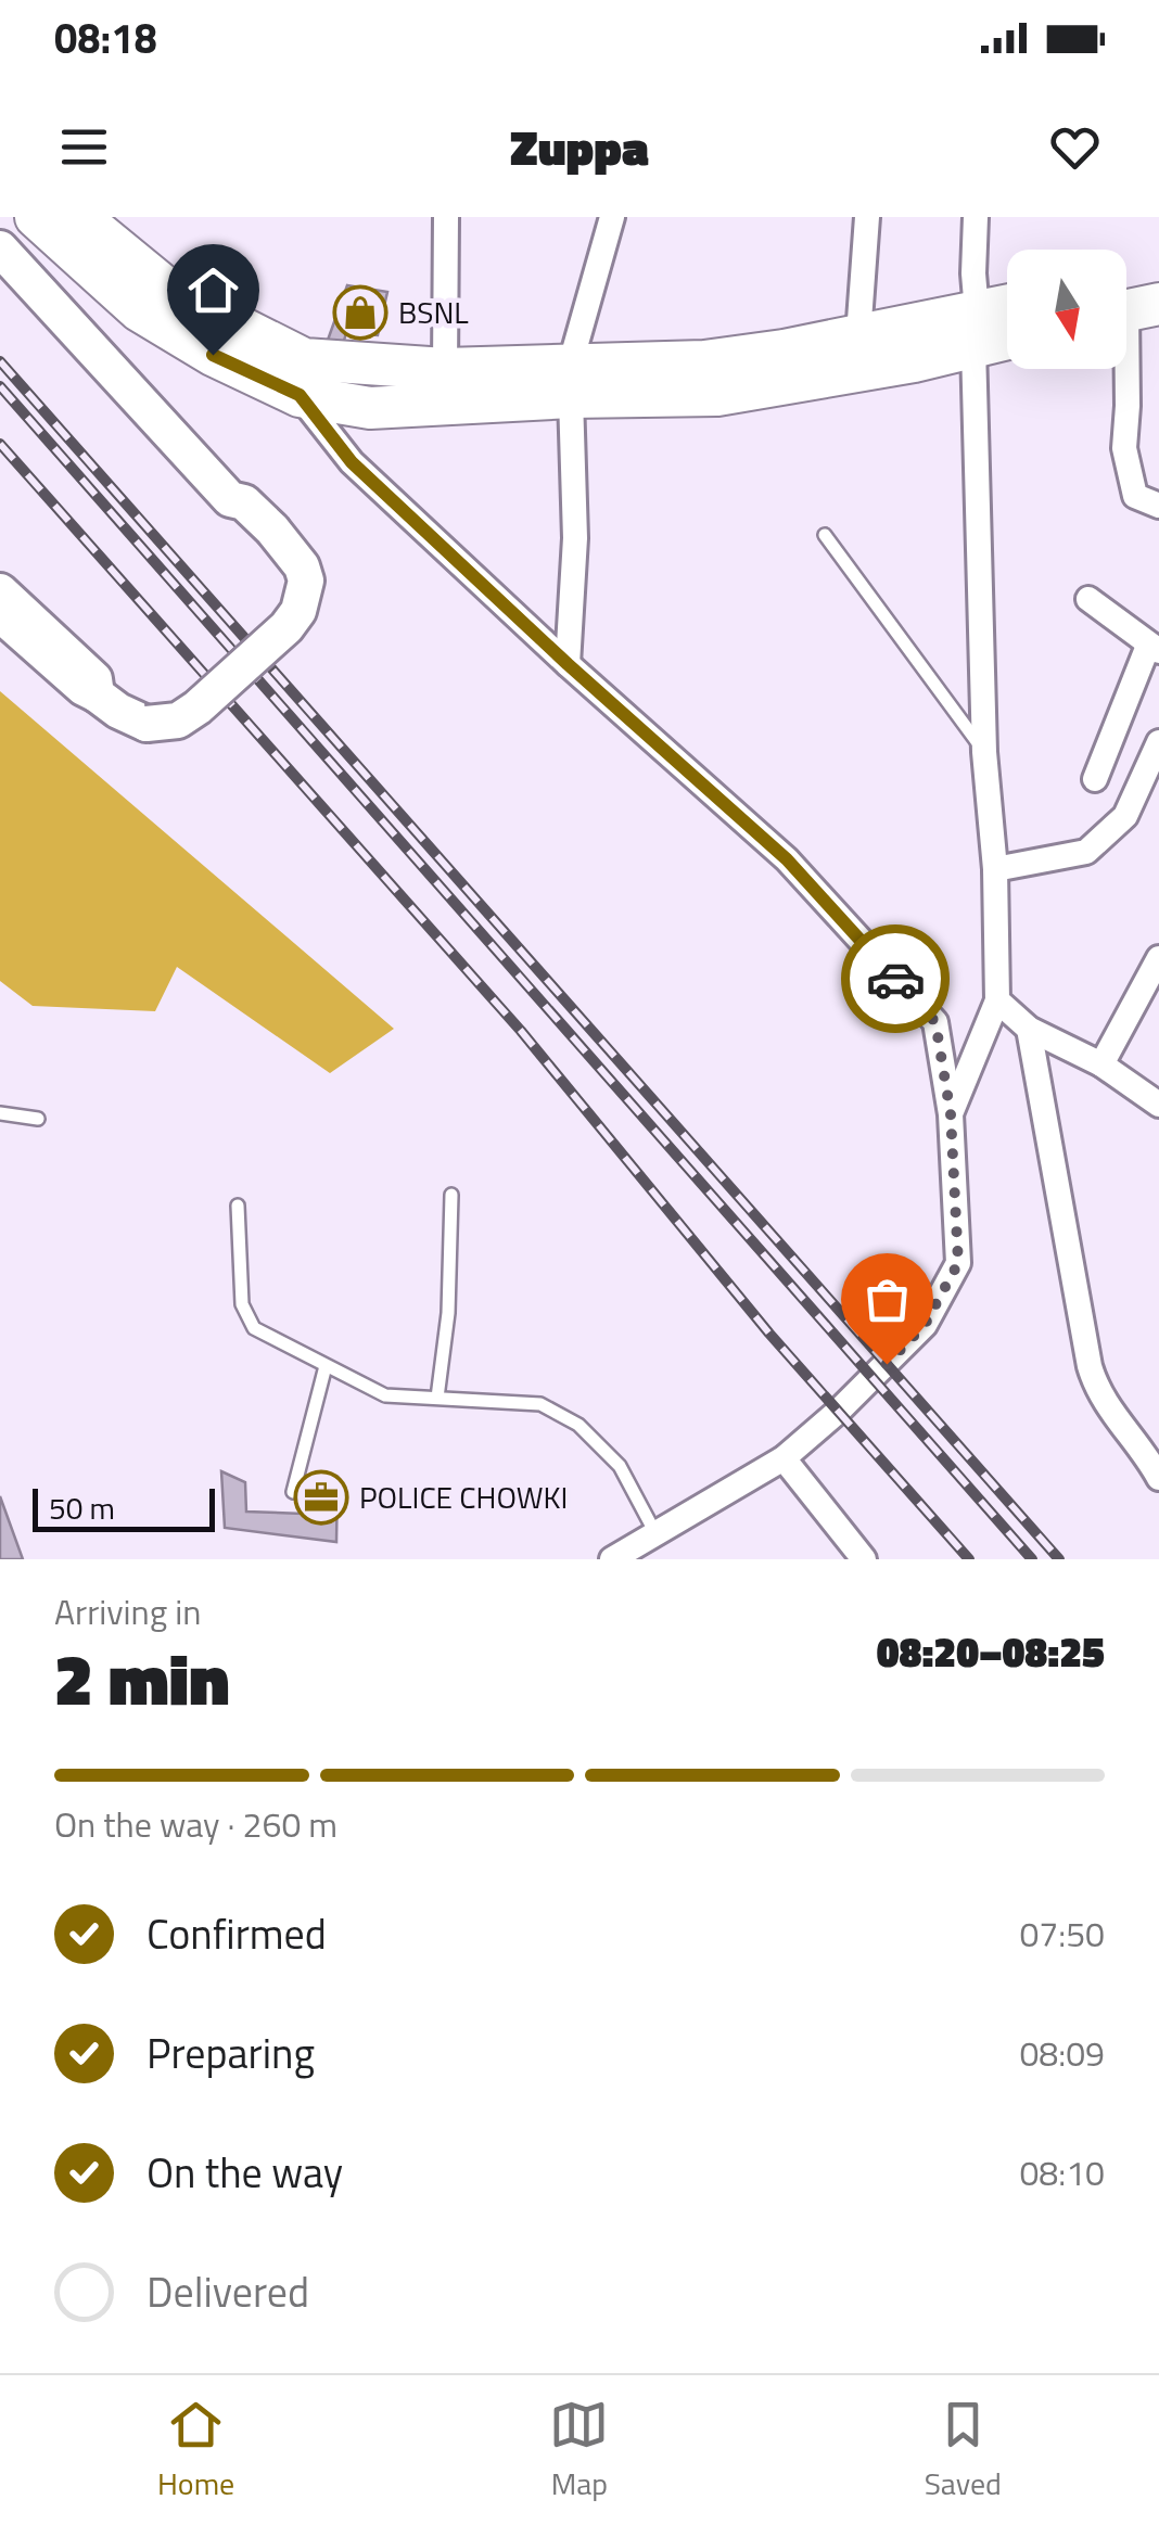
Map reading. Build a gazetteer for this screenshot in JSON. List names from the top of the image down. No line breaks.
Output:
{"places":{"shop":["BSNL"],"office":["POLICE CHOWKI"]},"scale_bar":"50 m","north":"bottom","page":{"status":"08:18","header":"Zuppa","scale":"50 m","heading":["2 min","Arriving in","08:20–08:25"],"bar":"On the way · 260 m","list":[["Confirmed","07:50"],["Preparing","08:09"],["On the way","08:10"],"Delivered"],"tabs":["Home","Map","Saved"]}}
